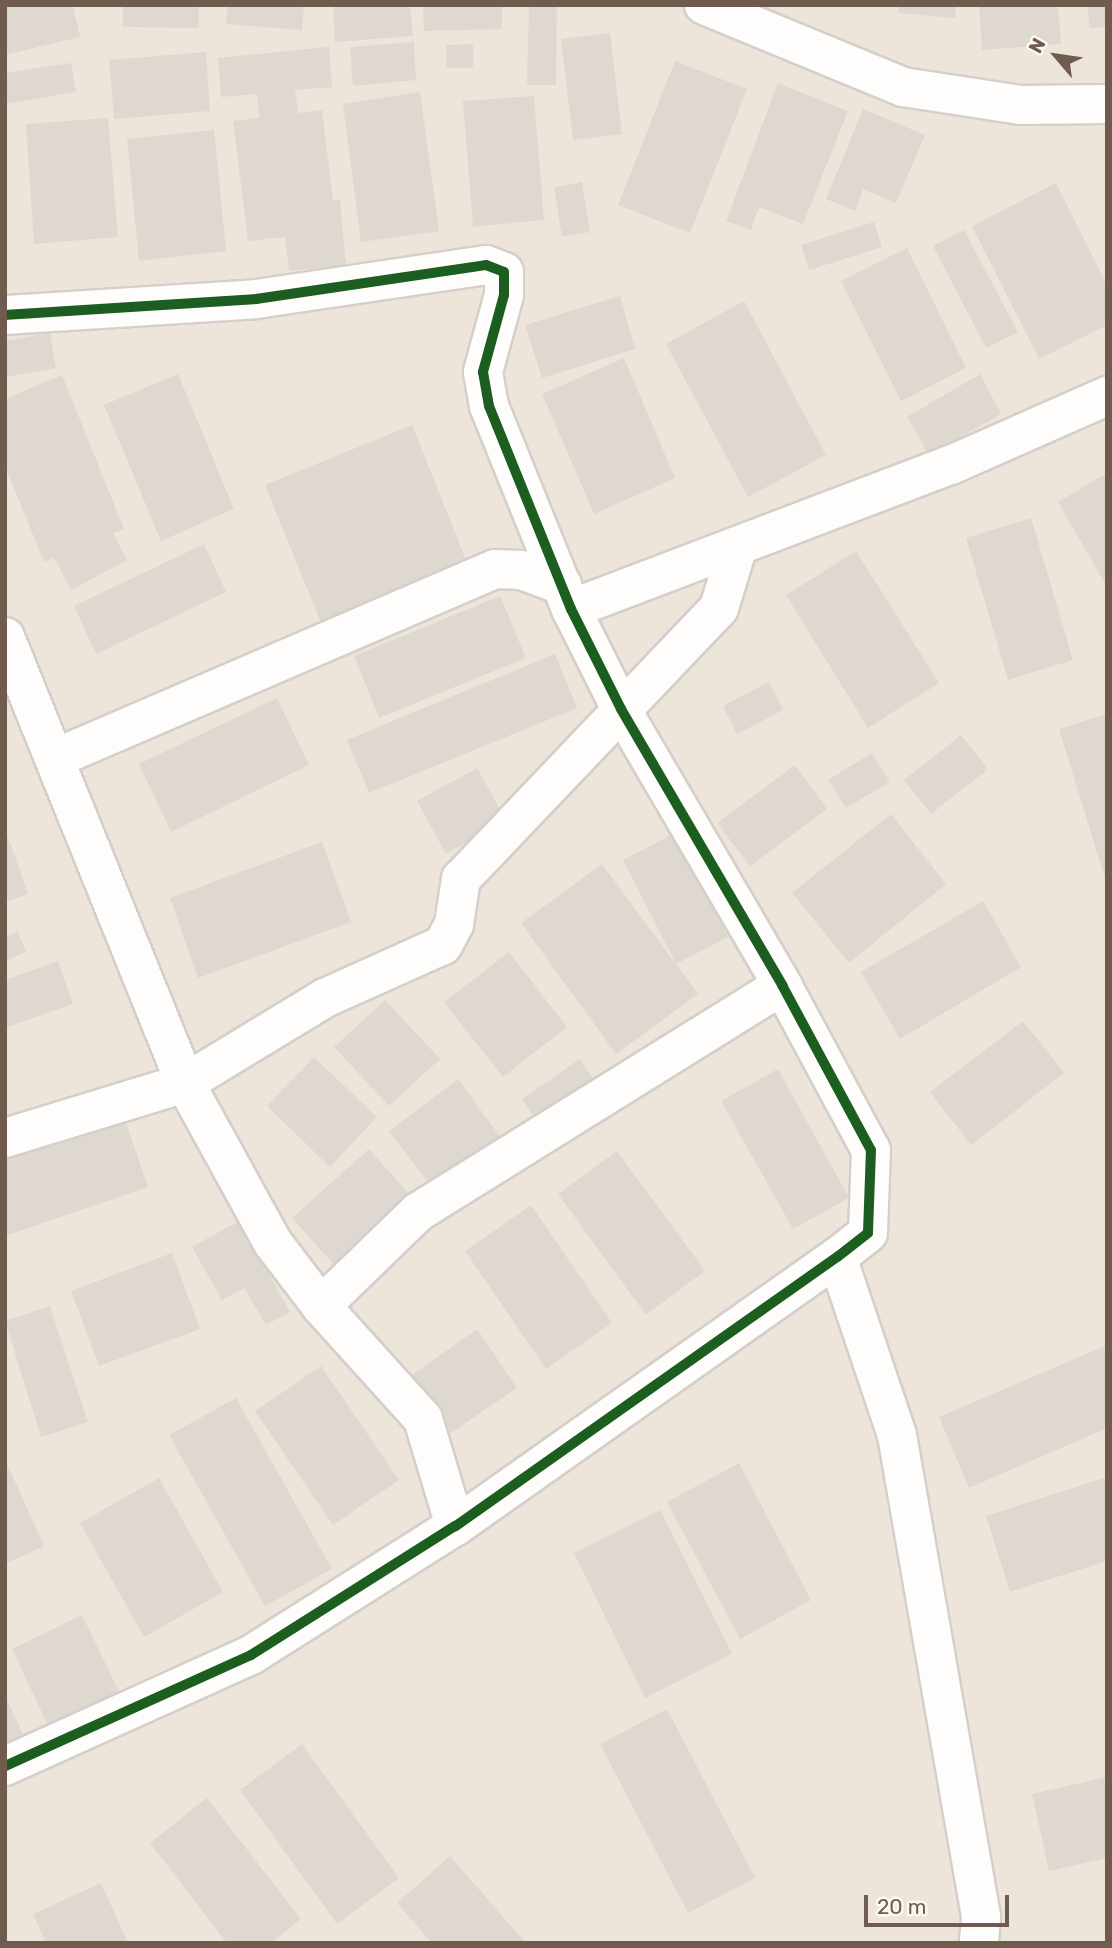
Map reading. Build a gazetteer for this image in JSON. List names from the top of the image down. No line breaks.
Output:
{"scale_bar":"20 m","north":"top left"}
